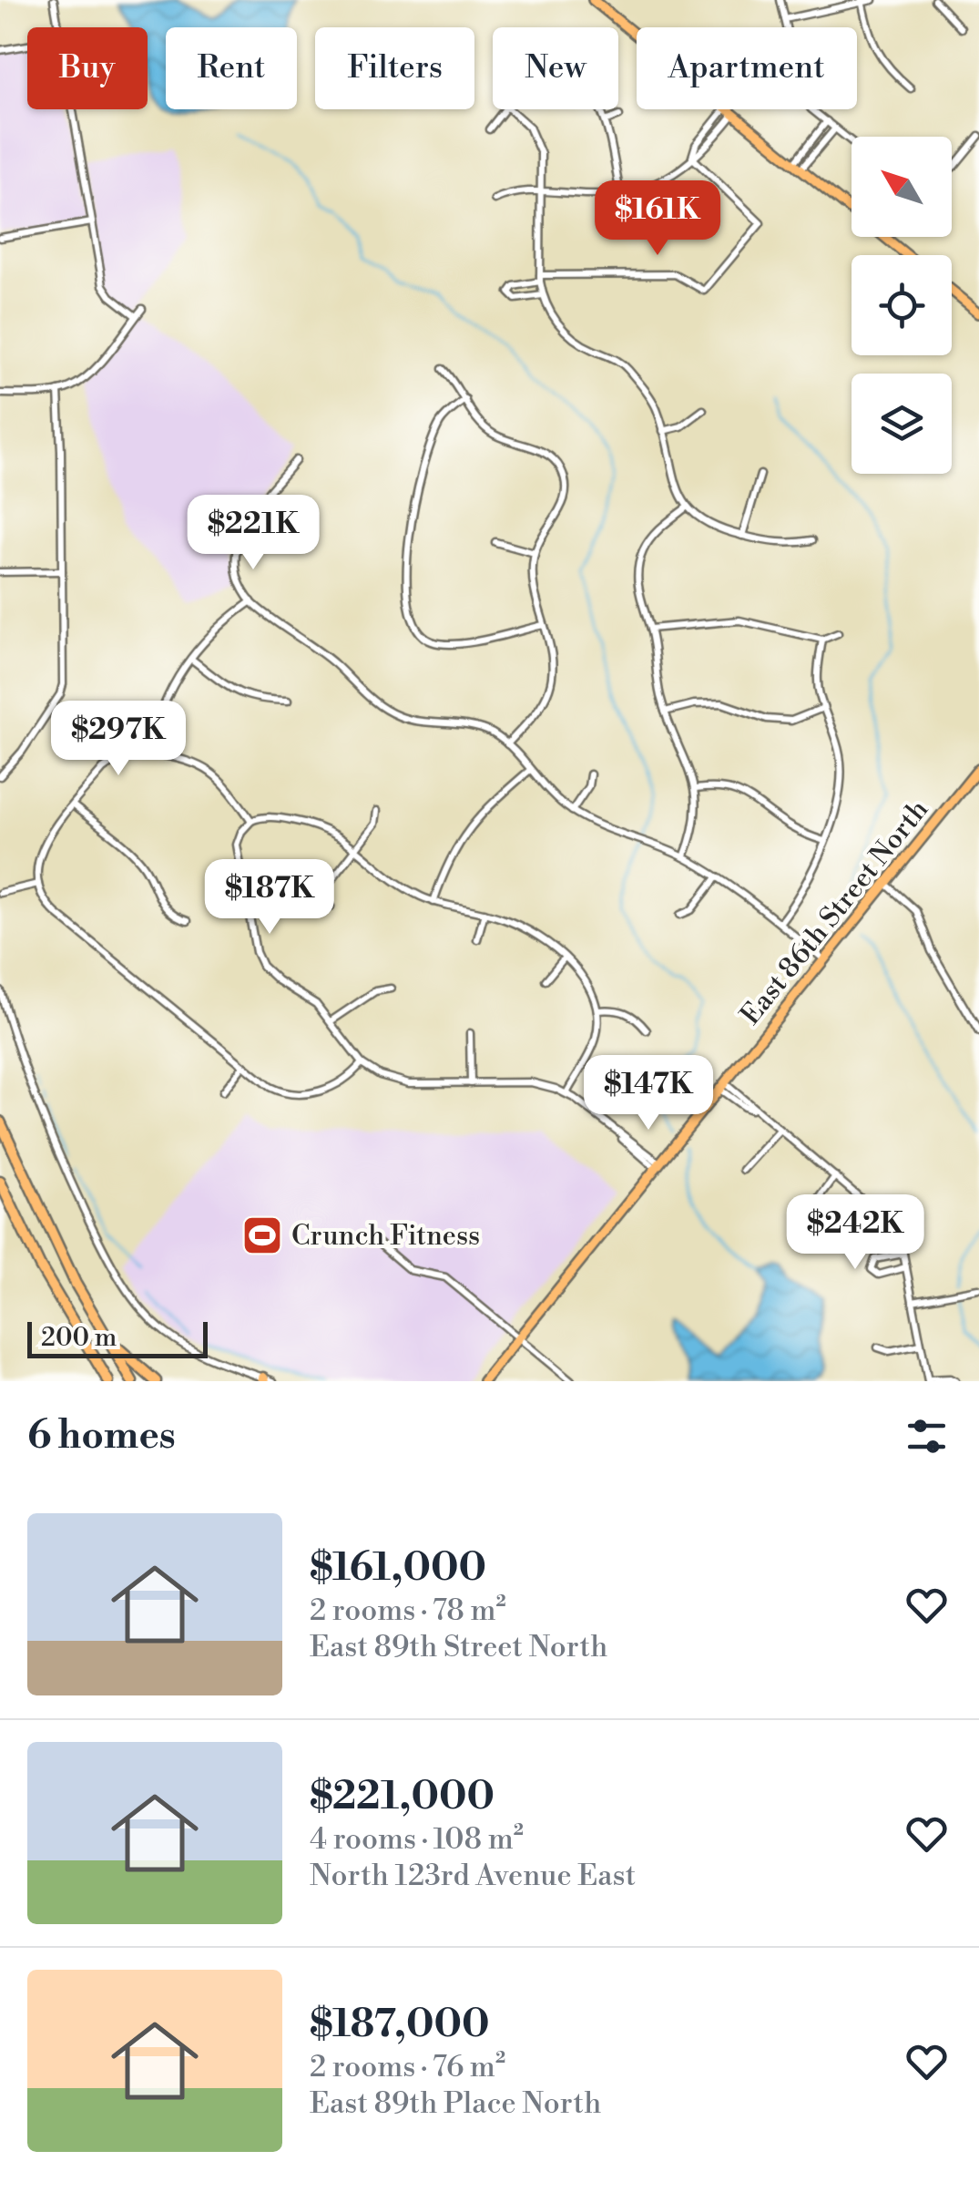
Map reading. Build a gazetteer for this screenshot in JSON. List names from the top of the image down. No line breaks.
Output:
{"streets":{"main road":["East 86th Street North"]},"places":{"sports":["Crunch Fitness"]},"scale_bar":"200 m","north":"top left","page":{"chip":["Buy","Rent","Filters","New","Apartment"],"price":["$161K","$221K","$297K","$187K","$147K","$242K"],"scale":"200 m","heading":"6 homes","list":[{"name":"$161,000","note":"2 rooms · 78 m² · East 89th Street North"},{"name":"$221,000","note":"4 rooms · 108 m² · North 123rd Avenue East"},{"name":"$187,000","note":"2 rooms · 76 m² · East 89th Place North"}]}}
